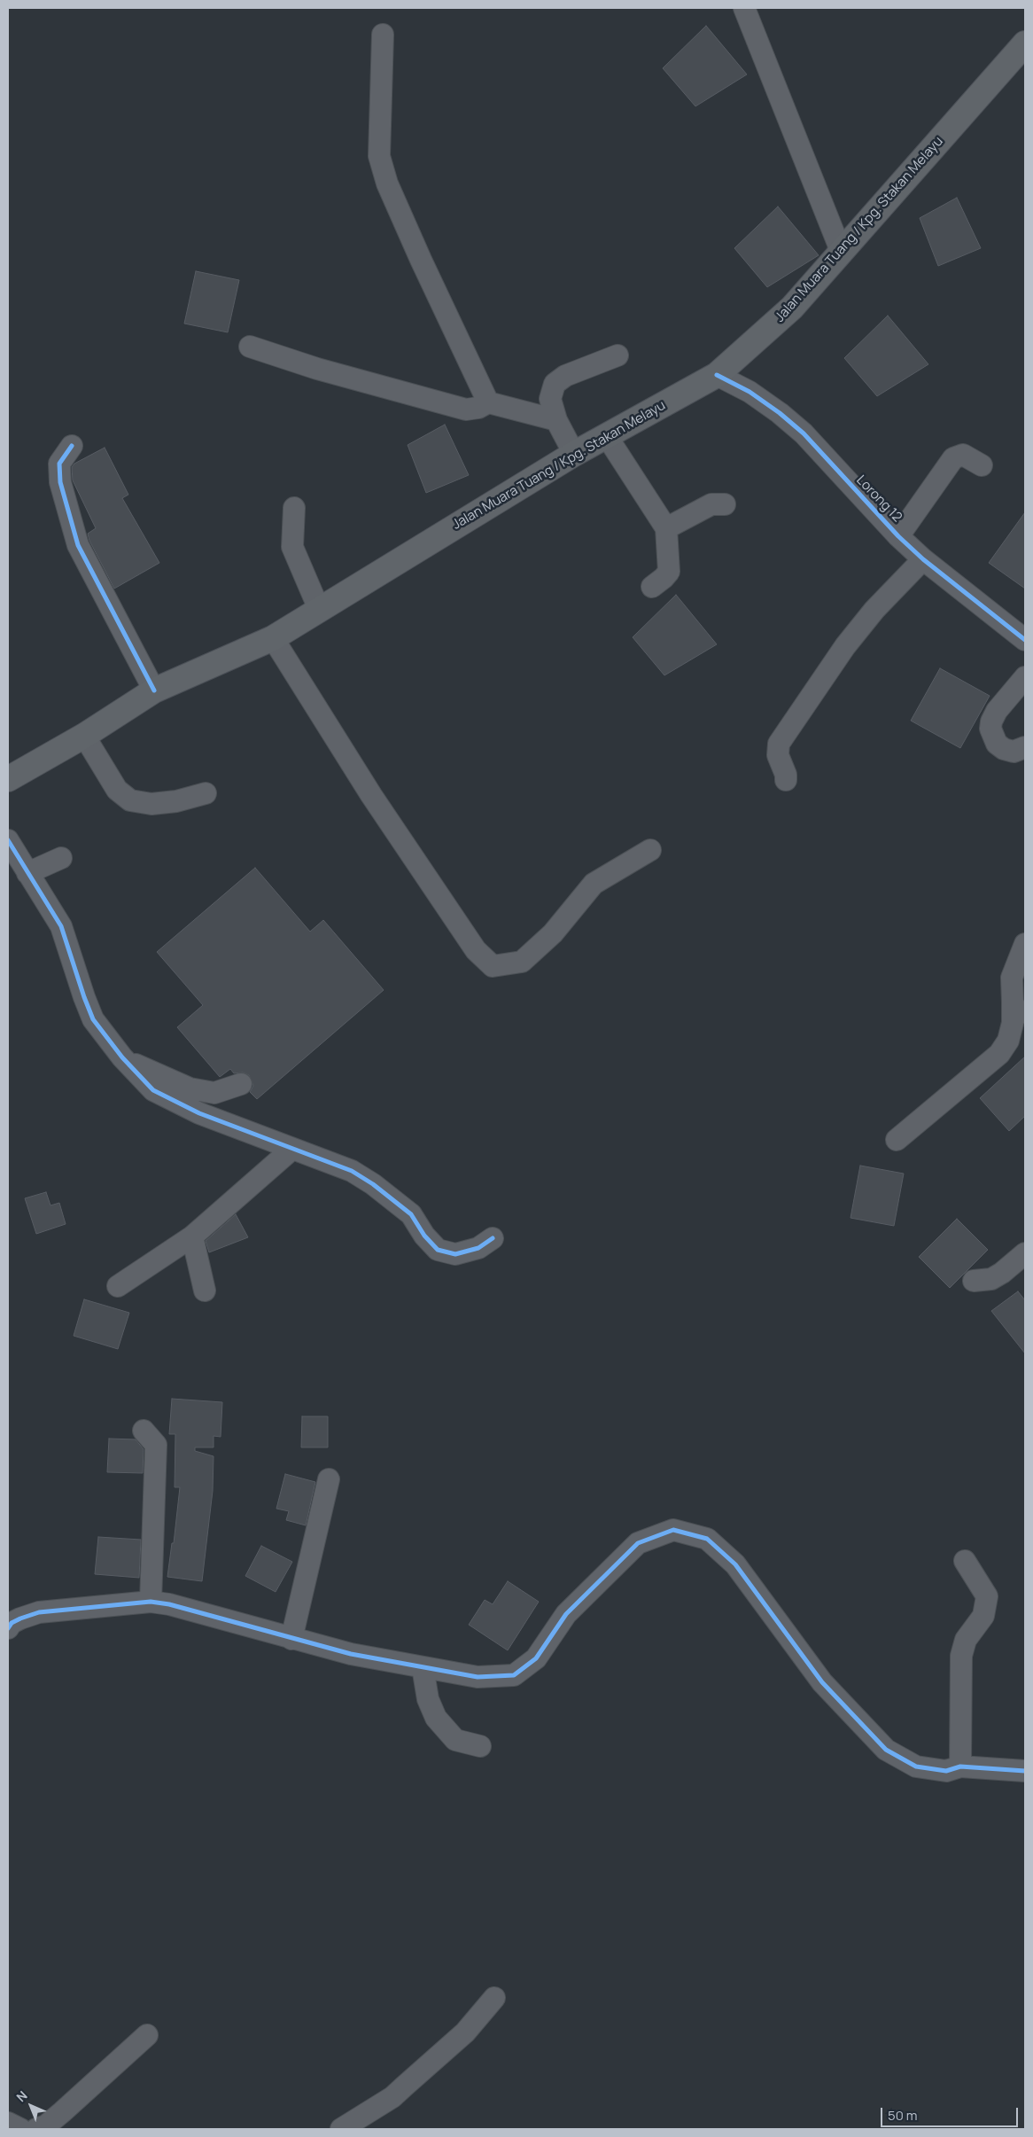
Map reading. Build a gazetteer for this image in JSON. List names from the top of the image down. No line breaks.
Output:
{"streets":{"main road":["Jalan Muara Tuang / Kpg. Stakan Melayu"],"street":["Lorong 12"]},"crossings":[["Jalan Muara Tuang / Kpg. Stakan Melayu","Lorong 12"]],"scale_bar":"50 m","north":"top left"}
